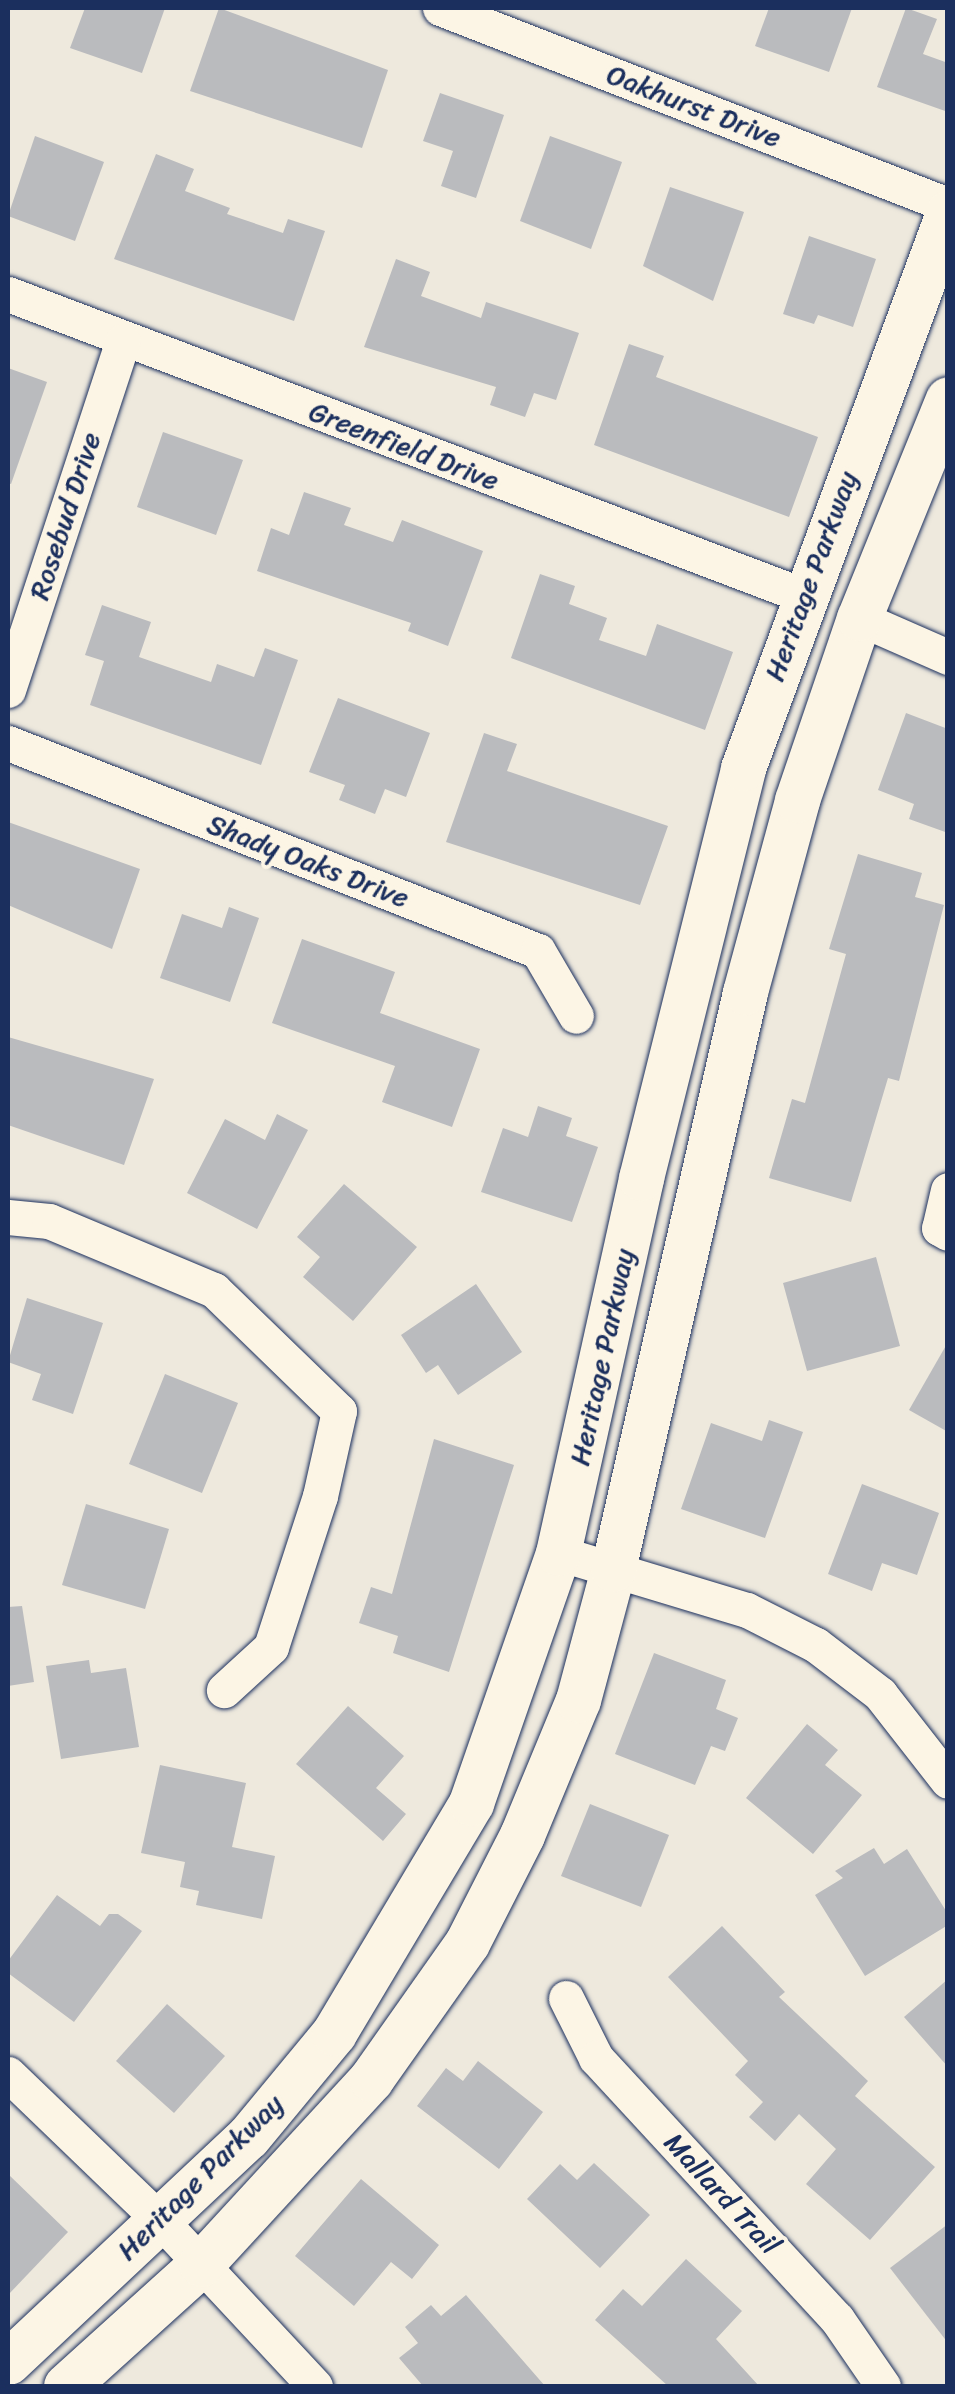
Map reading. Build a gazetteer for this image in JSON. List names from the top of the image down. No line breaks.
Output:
{"streets":{"main road":["Heritage Parkway"],"street":["Oakhurst Drive","Greenfield Drive","Rosebud Drive","Shady Oaks Drive","Mallard Trail"]},"crossings":[["Greenfield Drive","Rosebud Drive"],["Greenfield Drive","Heritage Parkway"]]}
